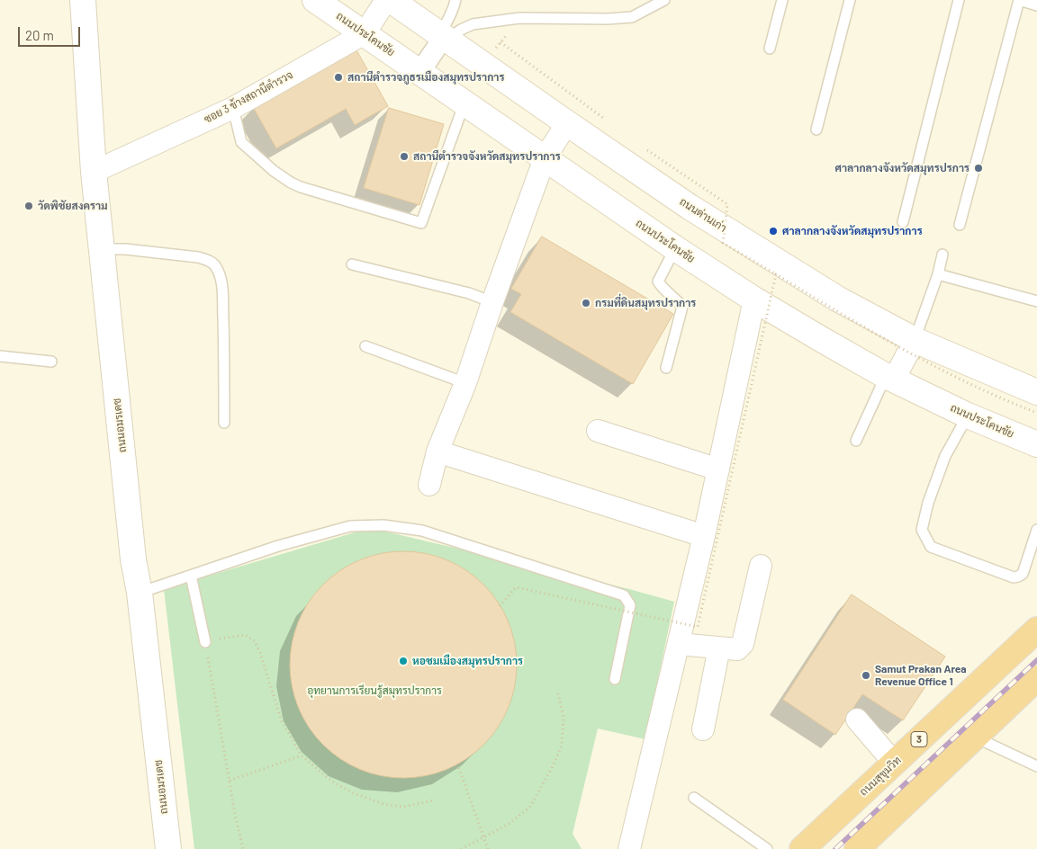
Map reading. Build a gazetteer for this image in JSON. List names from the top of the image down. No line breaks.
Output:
{"streets":{"highway":["3","ถนนสุขุมวิท"],"main road":["ถนนประโคนชัย","ถนนด่านเก่า","ถนนอมรเดช"],"street":["ซอย 3 ข้างสถานีตำรวจ"]},"crossings":[["ถนนประโคนชัย","ซอย 3 ข้างสถานีตำรวจ"],["ซอย 3 ข้างสถานีตำรวจ","ถนนอมรเดช"]],"parks":["อุทยานการเรียนรู้สมุทรปราการ"],"places":["สถานีตำรวจภูธรเมืองสมุทรปราการ","สถานีตำรวจจังหวัดสมุทรปราการ","ศาลากลางจังหวัดสมุทรปรการ","วัดพิชัยสงคราม","ศาลากลางจังหวัดสมุทรปราการ","กรมที่ดินสมุทรปราการ","หอชมเมืองสมุทรปราการ","Samut Prakan Area Revenue Office 1"],"scale_bar":"20 m"}
